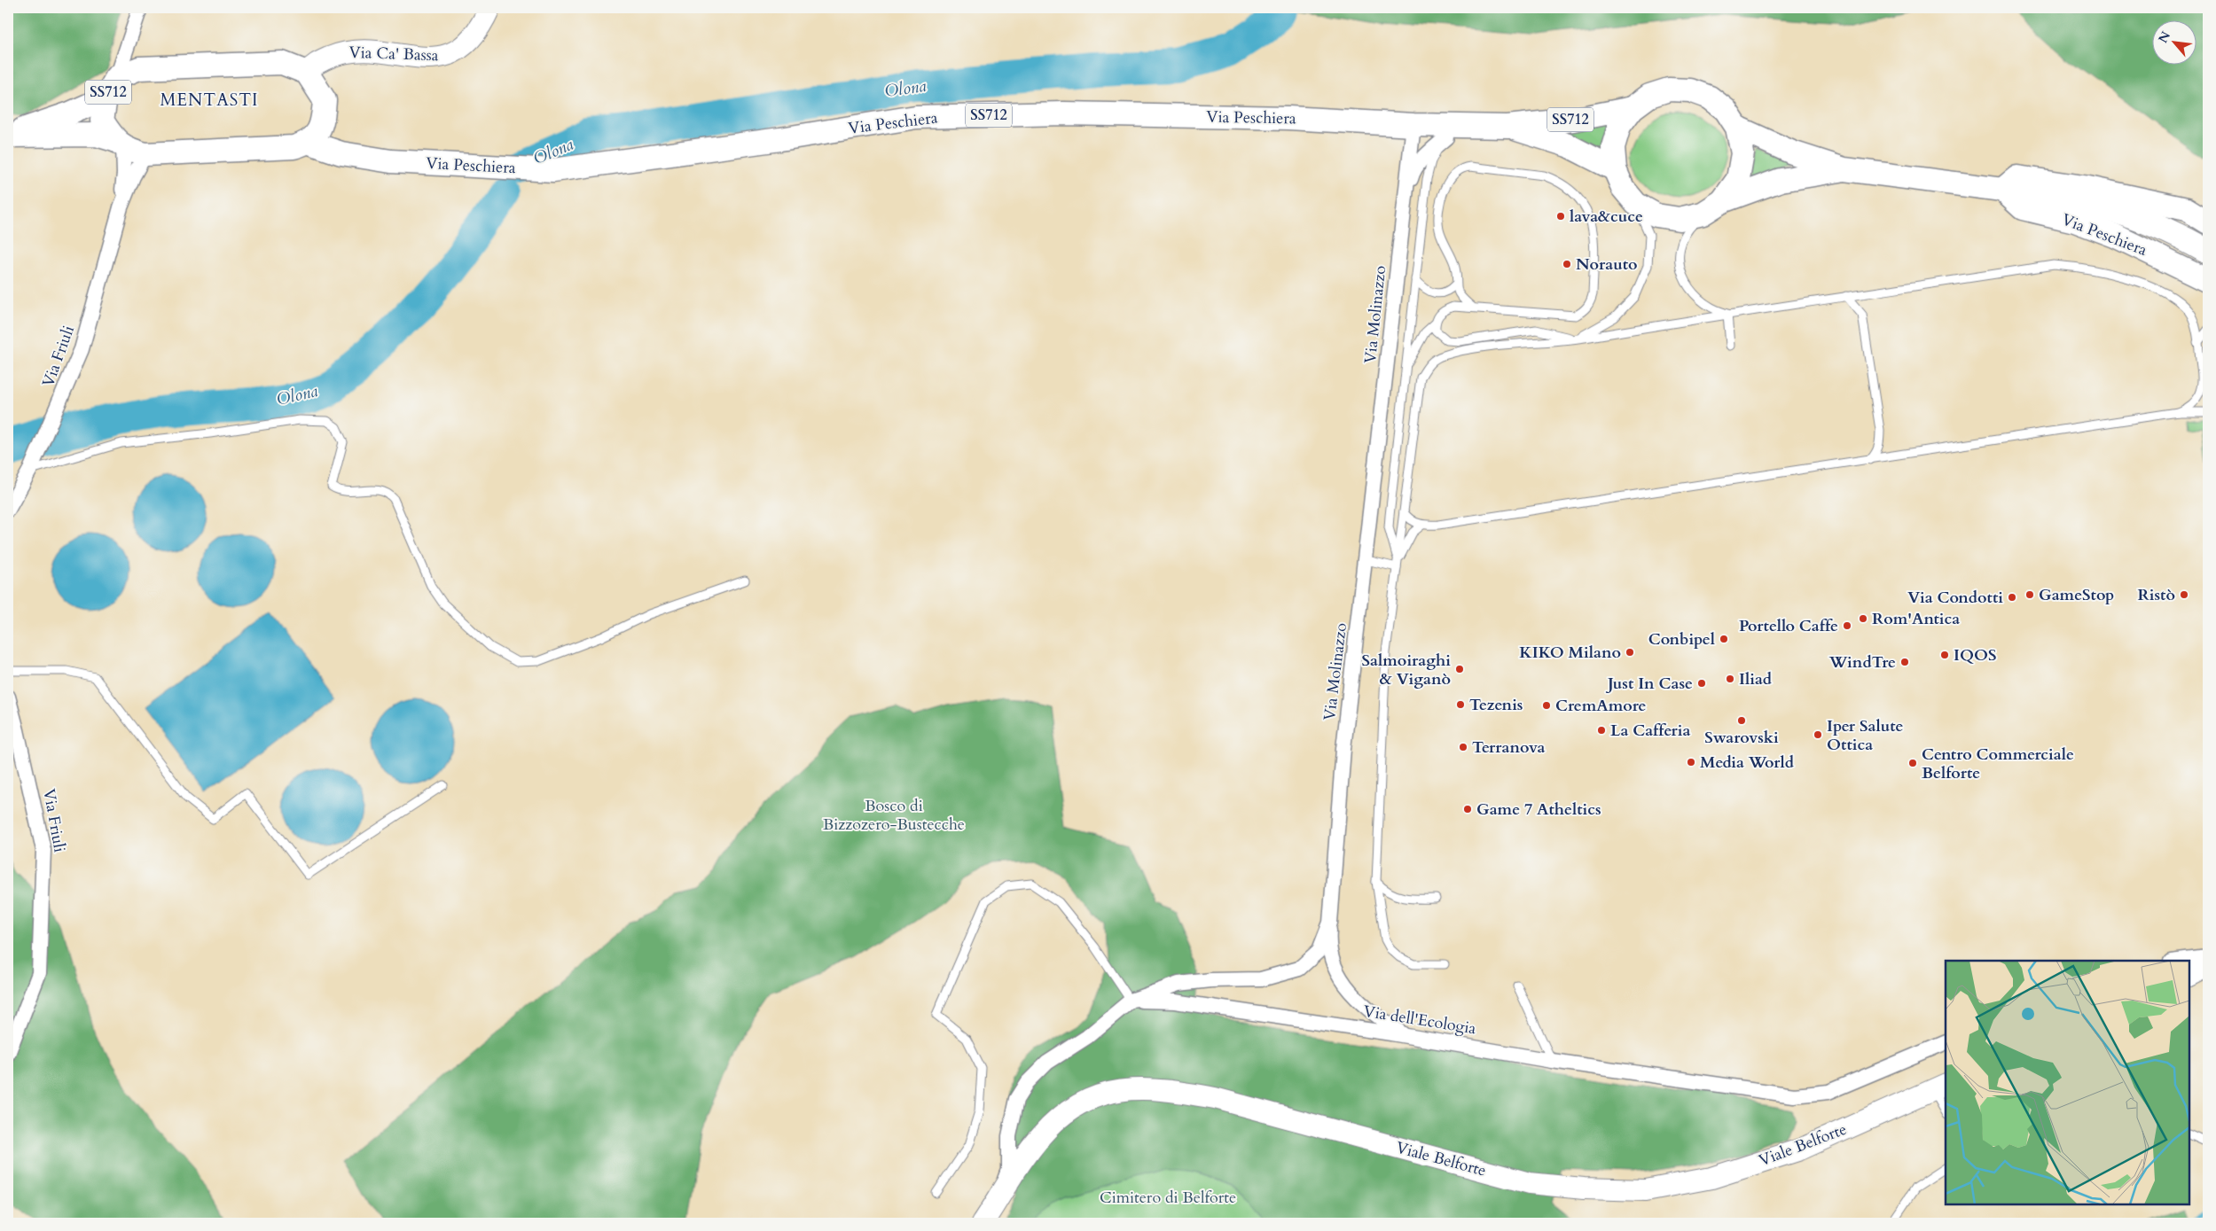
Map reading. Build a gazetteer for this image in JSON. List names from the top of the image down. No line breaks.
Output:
{"streets":{"main road":["Via Ca' Bassa","SS712","Via Peschiera","Viale Belforte"],"street":["Via Molinazzo","Via Friuli","Via dell'Ecologia"]},"crossings":[["Via Ca' Bassa","SS712"],["SS712","Via Peschiera"],["SS712","Via Friuli"],["Via Peschiera","Via Molinazzo"],["Via Molinazzo","Via dell'Ecologia"]],"districts":["MENTASTI"],"water":["Olona"],"parks":["Bosco di Bizzozero-Bustecche","Cimitero di Belforte"],"places":["lava&cuce","Norauto","GameStop","Ristò","Via Condotti","Rom'Antica","Portello Caffe","Conbipel","KIKO Milano","IQOS","WindTre","Salmoiraghi & Viganò","Iliad","Just In Case","Tezenis","CremAmore","Swarovski","La Cafferia","Iper Salute Ottica","Terranova","Media World","Centro Commerciale Belforte","Game 7 Atheltics"],"north":"top left"}
